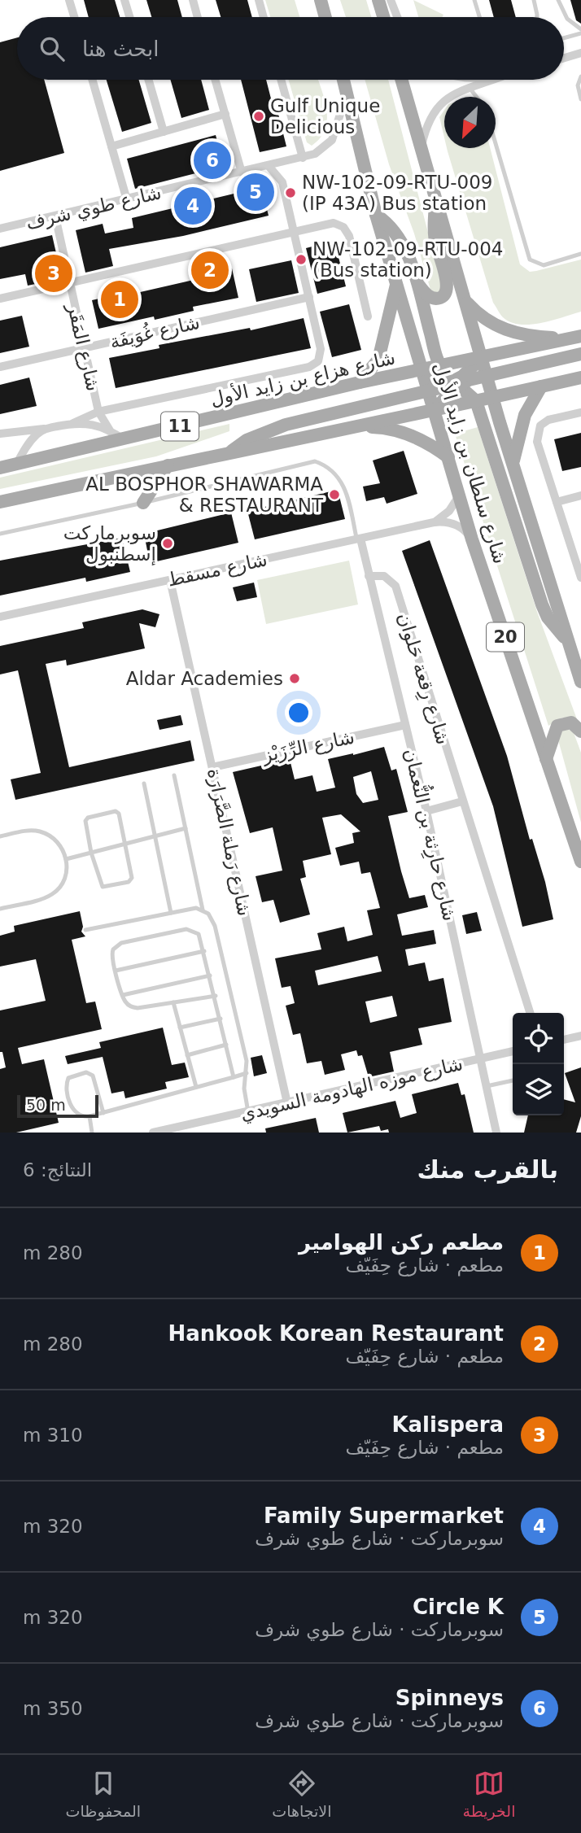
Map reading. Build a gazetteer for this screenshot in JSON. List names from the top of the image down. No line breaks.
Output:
{"streets":{"main road":["شارع هزاع بن زايد الأول","11","شارع سلطان بن زايد الأول","20"],"street":["شارع طوي شرف","شارع غُوَيفَة","شارع المَقَر","شارع مسقط","شارع رِقعة حَلوان","شارع الرِّزَيْز","شارع حارِثة بن النُّعمان","شارع رَملة الصَّرَارَة","شارع موزه الهادومة السويدي"]},"crossings":[["شارع طوي شرف","شارع المَقَر"],["شارع طوي شرف","شارع سلطان بن زايد الأول"],["شارع غُوَيفَة","شارع المَقَر"],["شارع هزاع بن زايد الأول","شارع سلطان بن زايد الأول"],["11","شارع سلطان بن زايد الأول"],["شارع سلطان بن زايد الأول","شارع مسقط"],["شارع مسقط","شارع حارِثة بن النُّعمان"],["شارع مسقط","شارع رَملة الصَّرَارَة"],["شارع رِقعة حَلوان","شارع حارِثة بن النُّعمان"],["شارع الرِّزَيْز","شارع حارِثة بن النُّعمان"],["شارع الرِّزَيْز","شارع رَملة الصَّرَارَة"],["شارع حارِثة بن النُّعمان","شارع موزه الهادومة السويدي"],["شارع رَملة الصَّرَارَة","شارع موزه الهادومة السويدي"]],"places":["Gulf Unique Delicious","NW-102-09-RTU-009 (IP 43A) Bus station","NW-102-09-RTU-004 (Bus station)","AL BOSPHOR SHAWARMA & RESTAURANT","سوبرماركت إسطنبول","Aldar Academies"],"scale_bar":"50 m","north":"bottom left","page":{"search":"ابحث هنا","pins":["6","5","4","2","3","1"],"scale":"50 m","heading":["بالقرب منك","النتائج: 6"],"list":[{"mark":"1","name":"مطعم ركن الهوامير","note":"مطعم · شارع حِفَيّف","value":"280 m"},{"mark":"2","name":"Hankook Korean Restaurant","note":"مطعم · شارع حِفَيّف","value":"280 m"},{"mark":"3","name":"Kalispera","note":"مطعم · شارع حِفَيّف","value":"310 m"},{"mark":"4","name":"Family Supermarket","note":"سوبرماركت · شارع طوي شرف","value":"320 m"},{"mark":"5","name":"Circle K","note":"سوبرماركت · شارع طوي شرف","value":"320 m"},{"mark":"6","name":"Spinneys","note":"سوبرماركت · شارع طوي شرف","value":"350 m"}],"nav":["الخريطة","الاتجاهات","المحفوظات"]}}
